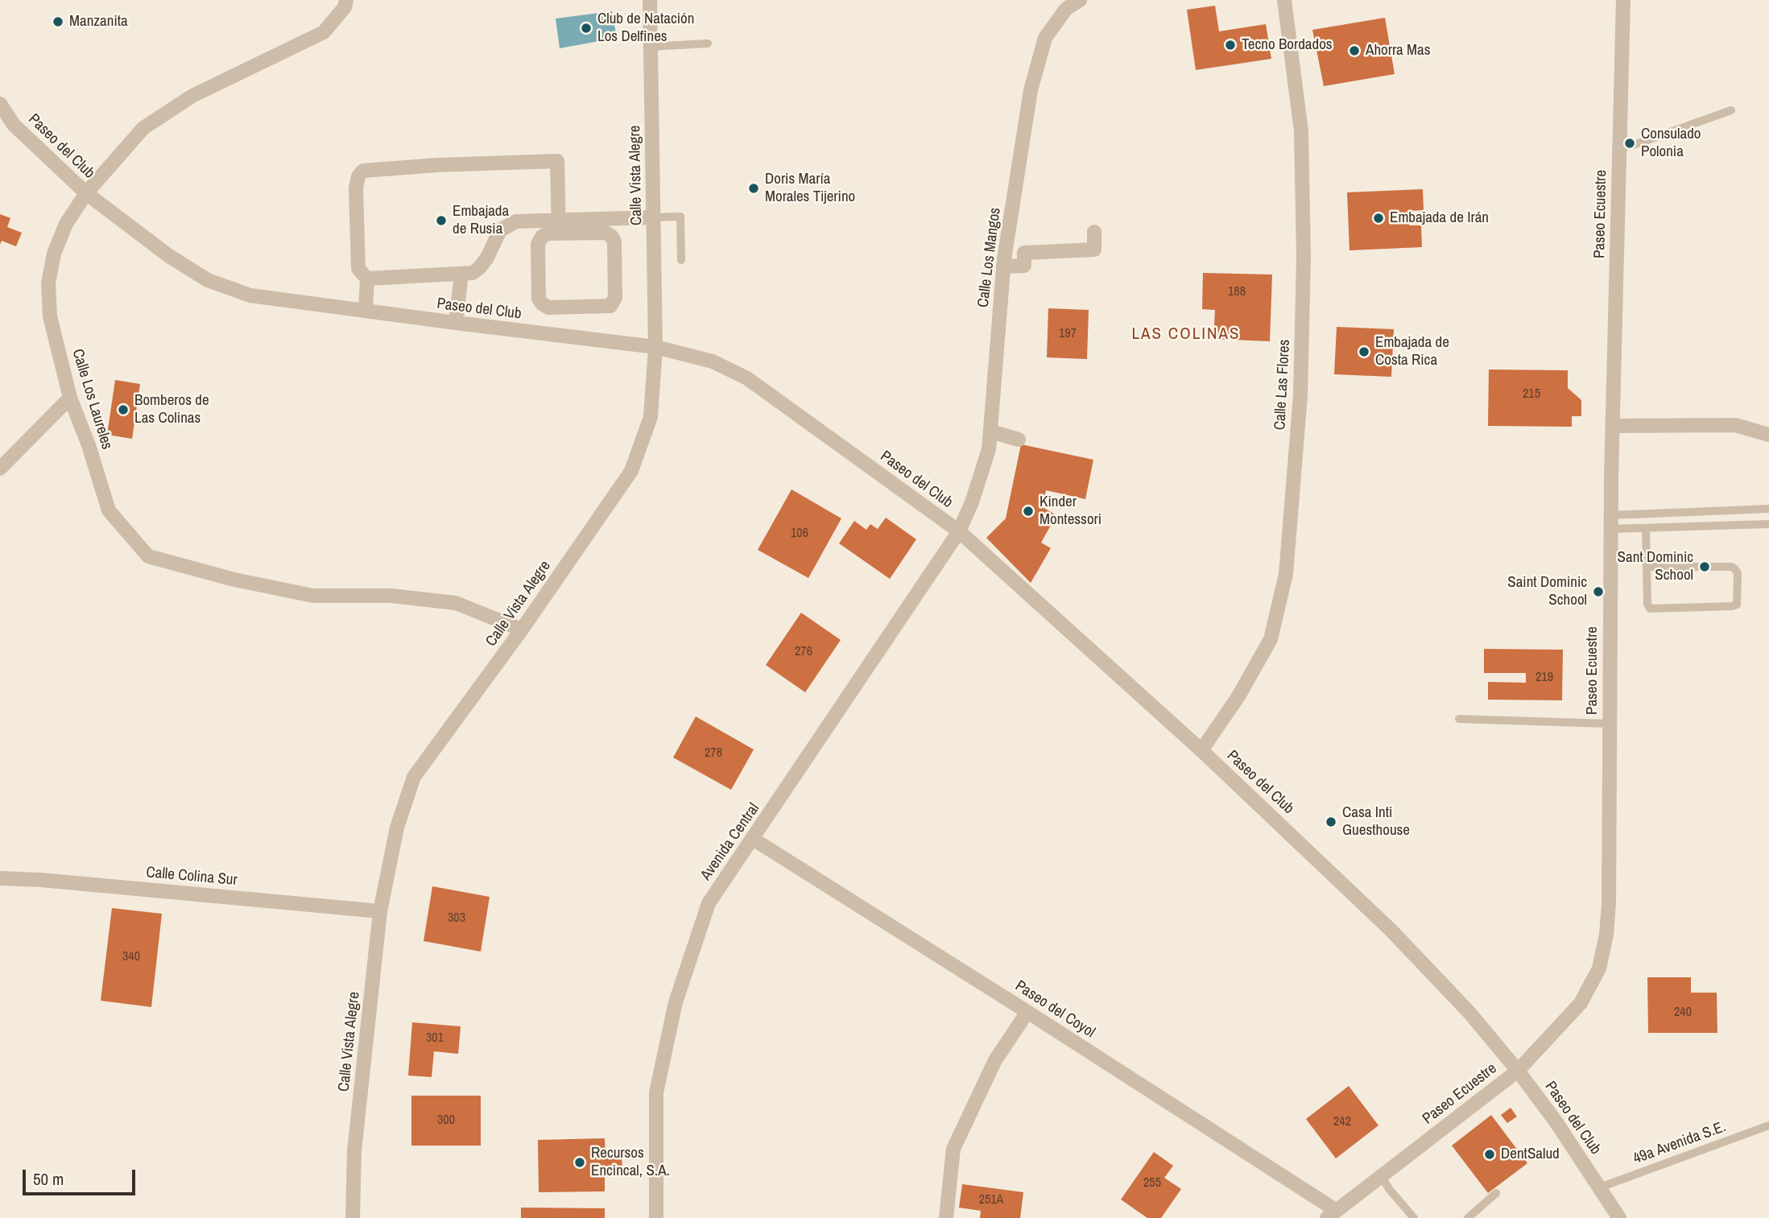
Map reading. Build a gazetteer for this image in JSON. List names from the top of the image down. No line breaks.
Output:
{"streets":{"street":["Paseo del Club","Calle Vista Alegre","Paseo Ecuestre","Calle Los Mangos","Calle Las Flores","Calle Los Laureles","Avenida Central","Calle Colina Sur","Paseo del Coyol"],"lane":["49a Avenida S.E."]},"crossings":[["Paseo del Club","Calle Vista Alegre"],["Paseo del Club","Paseo Ecuestre"],["Paseo del Club","Calle Los Mangos"],["Paseo del Club","Calle Las Flores"],["Paseo del Club","Calle Los Laureles"],["Paseo del Club","Avenida Central"],["Paseo del Club","49a Avenida S.E."],["Calle Vista Alegre","Calle Los Laureles"],["Calle Vista Alegre","Calle Colina Sur"],["Paseo Ecuestre","Paseo del Coyol"],["Calle Los Mangos","Avenida Central"],["Avenida Central","Paseo del Coyol"]],"districts":["LAS COLINAS"],"places":["Manzanita","Club de Natación Los Delfines","Tecno Bordados","Ahorra Mas","Consulado Polonia","Doris María Morales Tijerino","Embajada de Irán","Embajada de Rusia","Embajada de Costa Rica","Bomberos de Las Colinas","Kinder Montessori","Sant Dominic School","Saint Dominic School","Casa Inti Guesthouse","DentSalud","Recursos Encincal, S.A."],"house_numbers":["188","197","215","106","276","219","278","303","340","240","301","300","242","255","251A"],"scale_bar":"50 m"}
